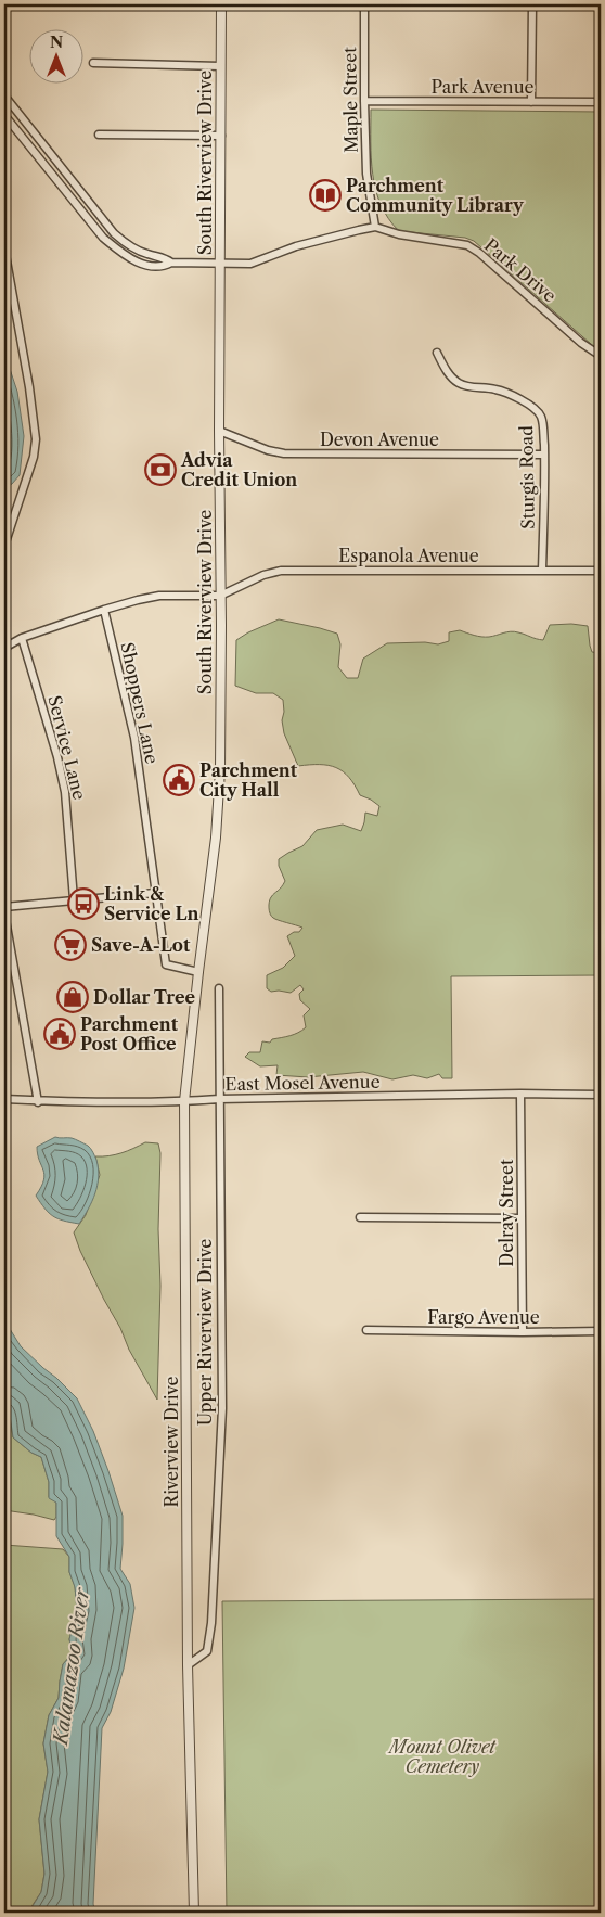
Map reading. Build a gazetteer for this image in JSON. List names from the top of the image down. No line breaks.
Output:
{"streets":{"street":["Park Avenue","Maple Street","South Riverview Drive","Park Drive","Devon Avenue","Sturgis Road","Espanola Avenue","Shoppers Lane","Service Lane","East Mosel Avenue","Delray Street","Fargo Avenue","Upper Riverview Drive","Riverview Drive"]},"crossings":[["Park Avenue","Maple Street"],["Maple Street","Park Drive"],["South Riverview Drive","Park Drive"],["South Riverview Drive","Devon Avenue"],["South Riverview Drive","Espanola Avenue"],["South Riverview Drive","Shoppers Lane"],["South Riverview Drive","Riverview Drive"],["Devon Avenue","Sturgis Road"],["Sturgis Road","Espanola Avenue"],["Shoppers Lane","Riverview Drive"],["East Mosel Avenue","Delray Street"],["East Mosel Avenue","Upper Riverview Drive"],["East Mosel Avenue","Riverview Drive"],["Delray Street","Fargo Avenue"],["Upper Riverview Drive","Riverview Drive"]],"water":["Kalamazoo River"],"parks":["Mount Olivet Cemetery"],"places":{"library":["Parchment Community Library"],"bank":["Advia Credit Union"],"public building":["Parchment City Hall","Parchment Post Office"],"bus stop":["Link & Service Ln"],"supermarket":["Save-A-Lot"],"shop":["Dollar Tree"]},"north":"top"}
